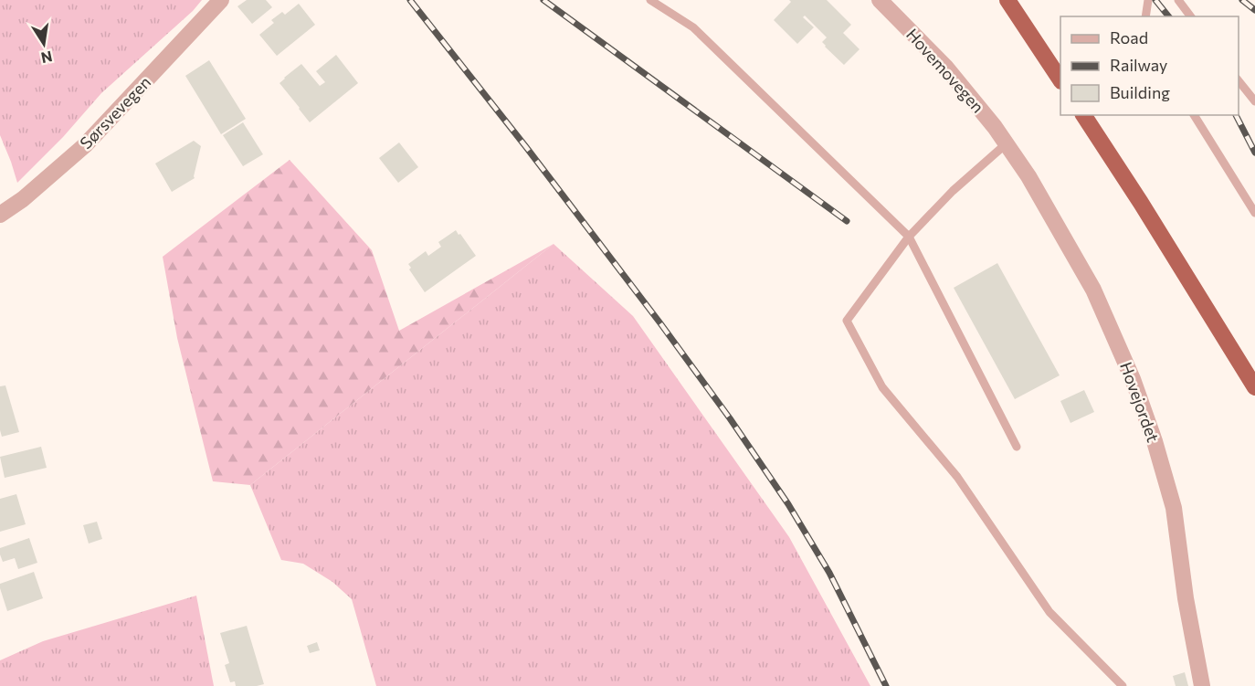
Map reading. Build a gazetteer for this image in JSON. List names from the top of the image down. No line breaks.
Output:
{"streets":{"street":["Hovemovegen","Sørsvevegen","Hovejordet"]},"crossings":[["Hovemovegen","Hovejordet"]],"legend":["Road","Railway","Building"],"north":"bottom"}
